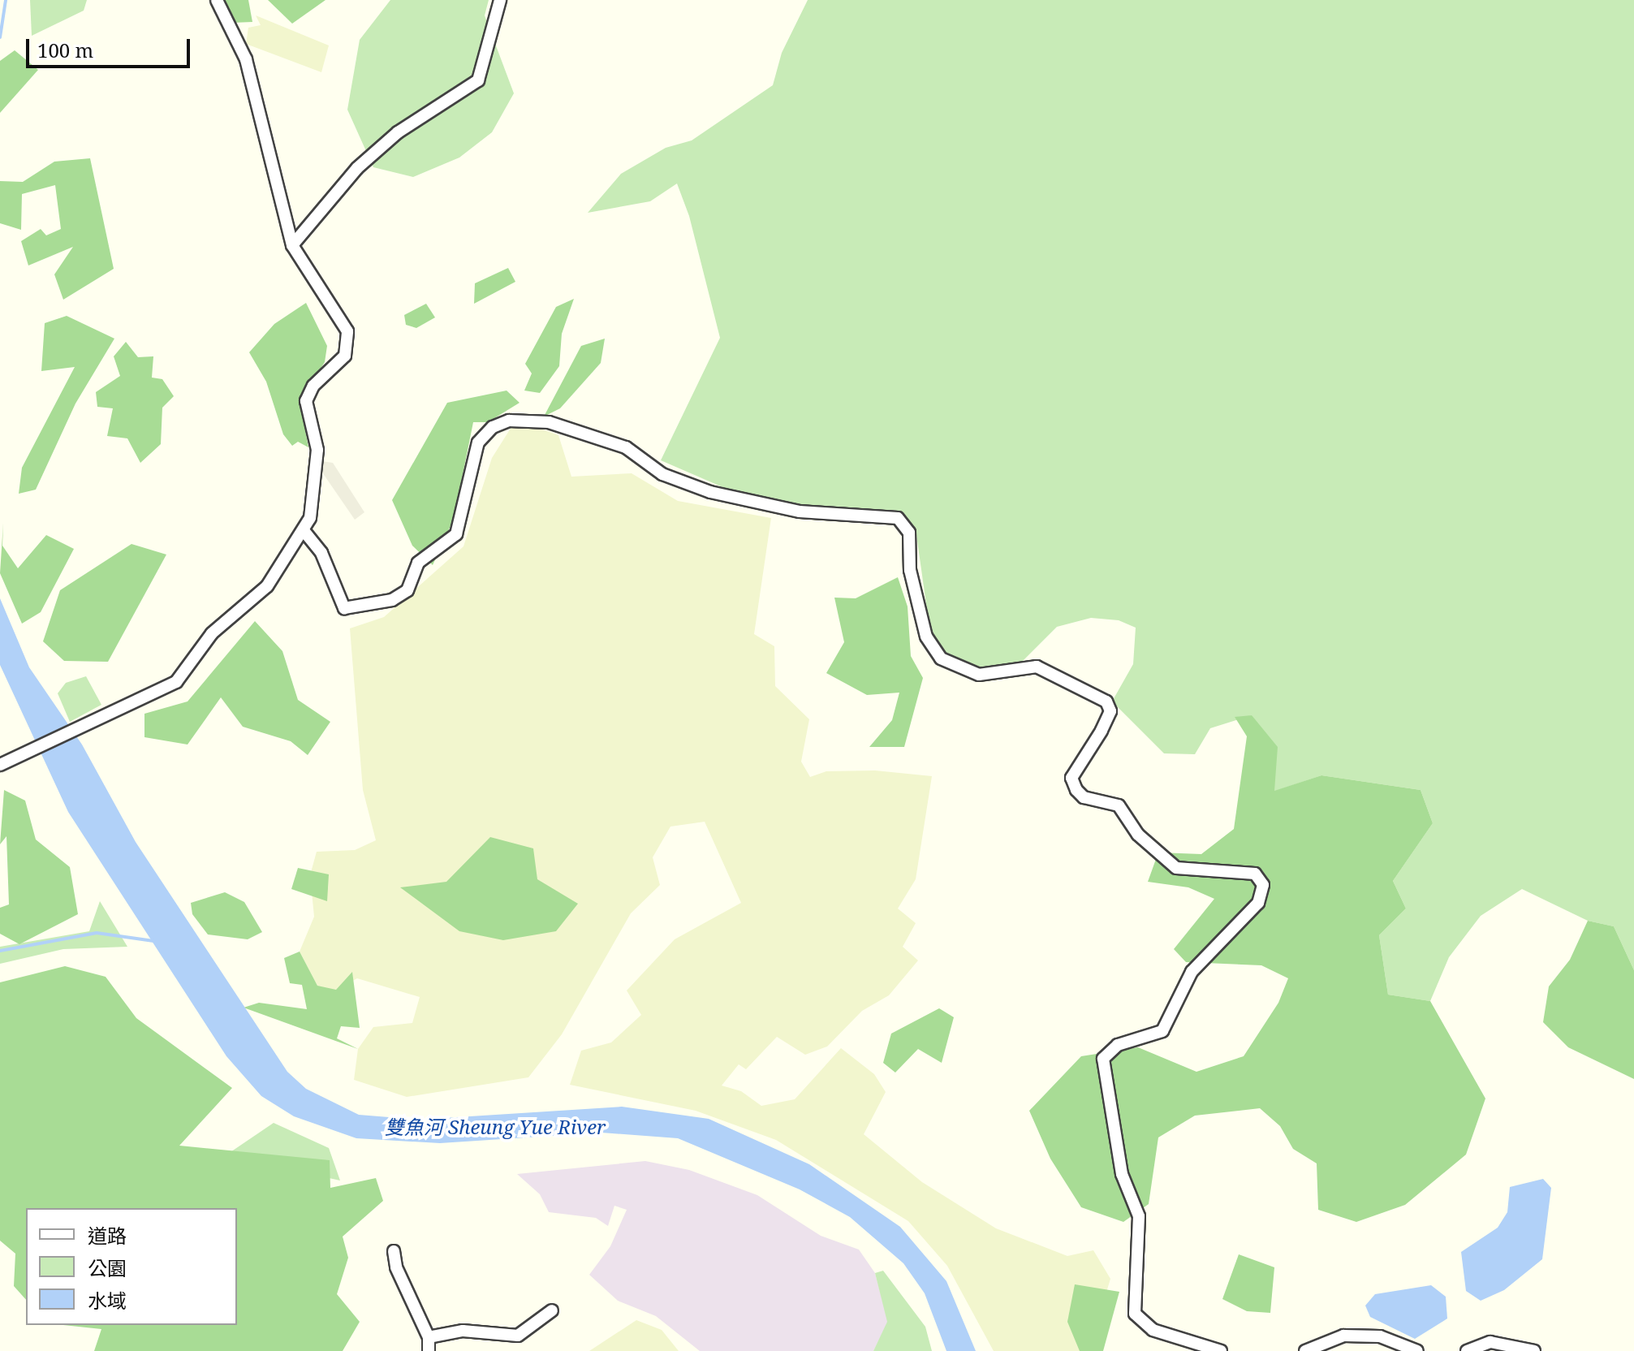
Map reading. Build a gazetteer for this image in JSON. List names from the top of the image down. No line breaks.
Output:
{"water":["雙魚河 Sheung Yue River"],"legend":["道路","公園","水域"],"scale_bar":"100 m"}
